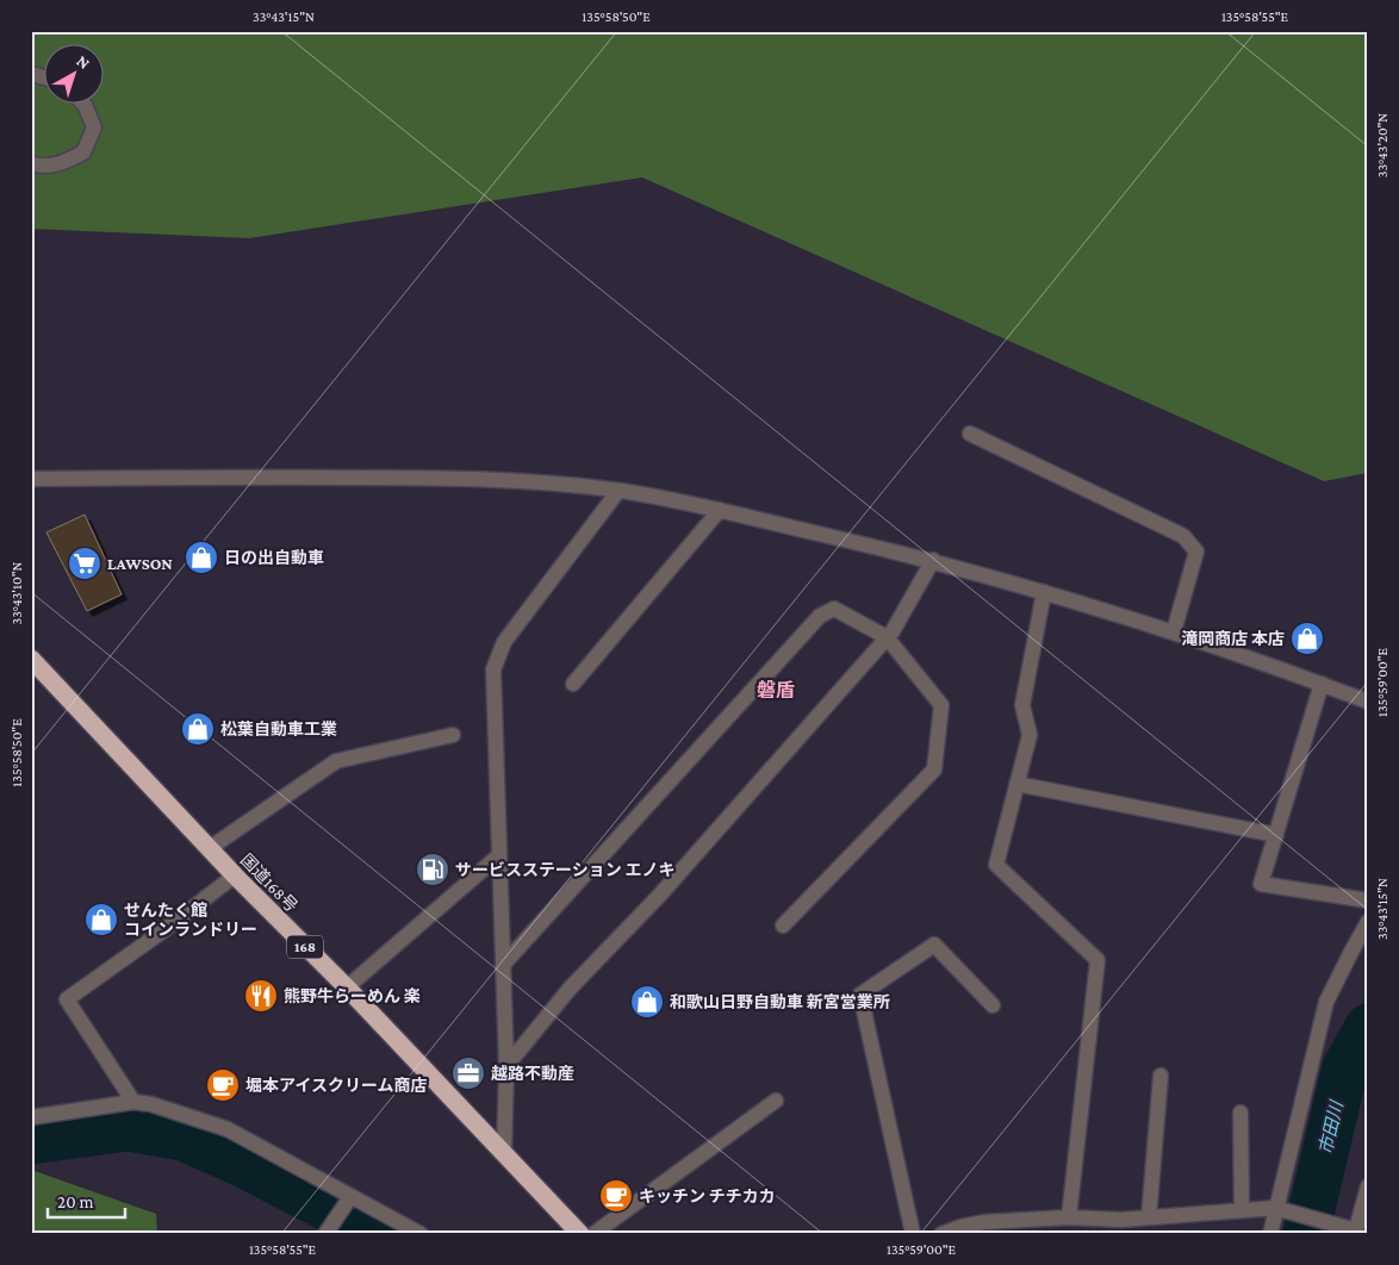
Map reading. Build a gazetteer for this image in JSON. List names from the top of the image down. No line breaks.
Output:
{"streets":{"highway":["国道168号","168"]},"districts":["磐盾"],"water":["市田川"],"places":{"shop":["日の出自動車","滝岡商店 本店","松葉自動車工業","せんたく館 コインランドリー","和歌山日野自動車 新宮営業所"],"supermarket":["LAWSON"],"fuel station":["サービスステーション エノキ"],"restaurant":["熊野牛らーめん 楽"],"office":["越路不動産"],"cafe":["堀本アイスクリーム商店","キッチン チチカカ"]},"scale_bar":"20 m","north":"top right","coordinates":["33°43'15\"N","135°58'50\"E","135°58'55\"E","33°43'20\"N","33°43'10\"N","135°59'00\"E"]}
